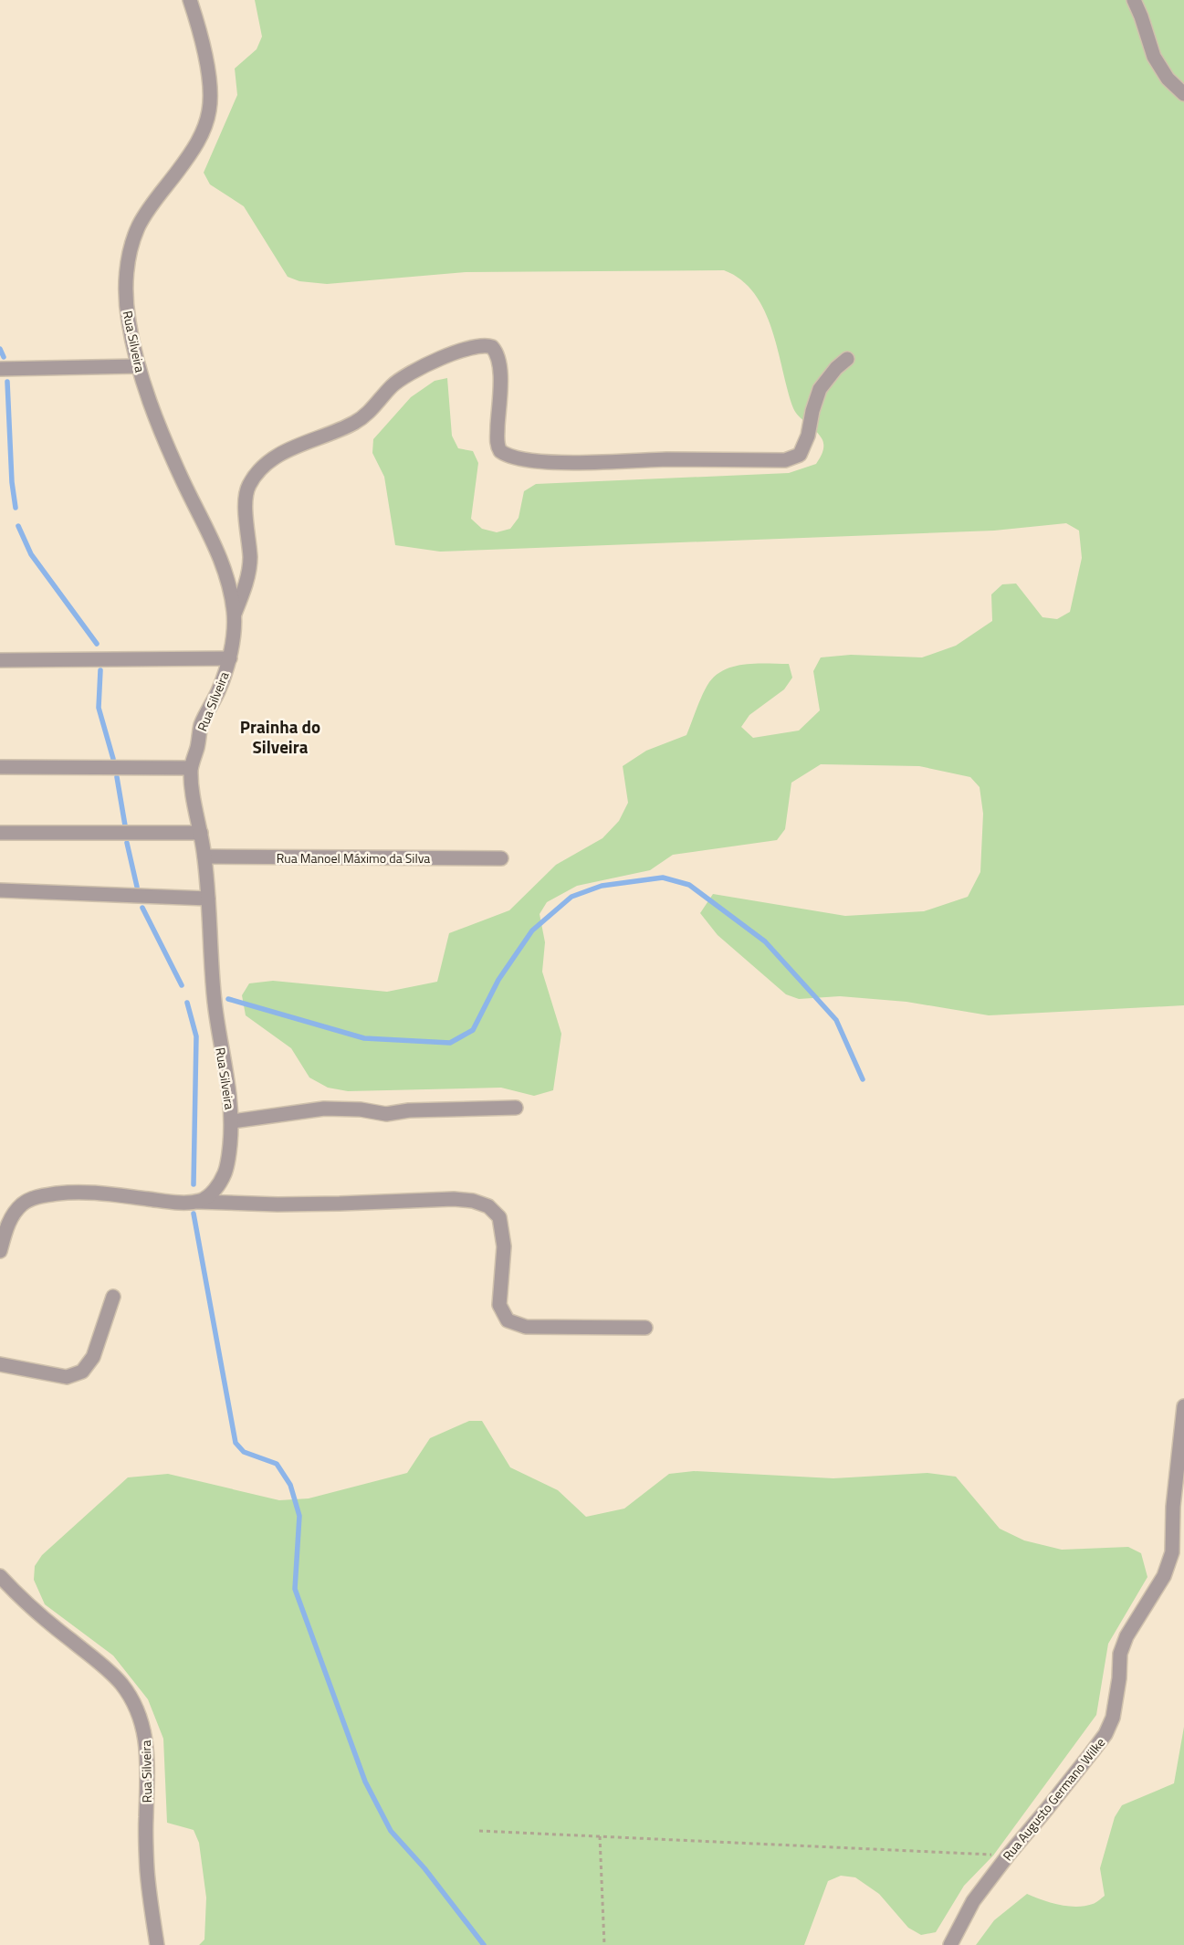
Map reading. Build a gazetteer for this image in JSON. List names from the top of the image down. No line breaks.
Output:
{"streets":{"street":["Rua Silveira","Rua Manoel Máximo da Silva","Rua Augusto Germano Wilke"]},"crossings":[["Rua Silveira","Rua Manoel Máximo da Silva"]],"districts":["Prainha do Silveira"]}
